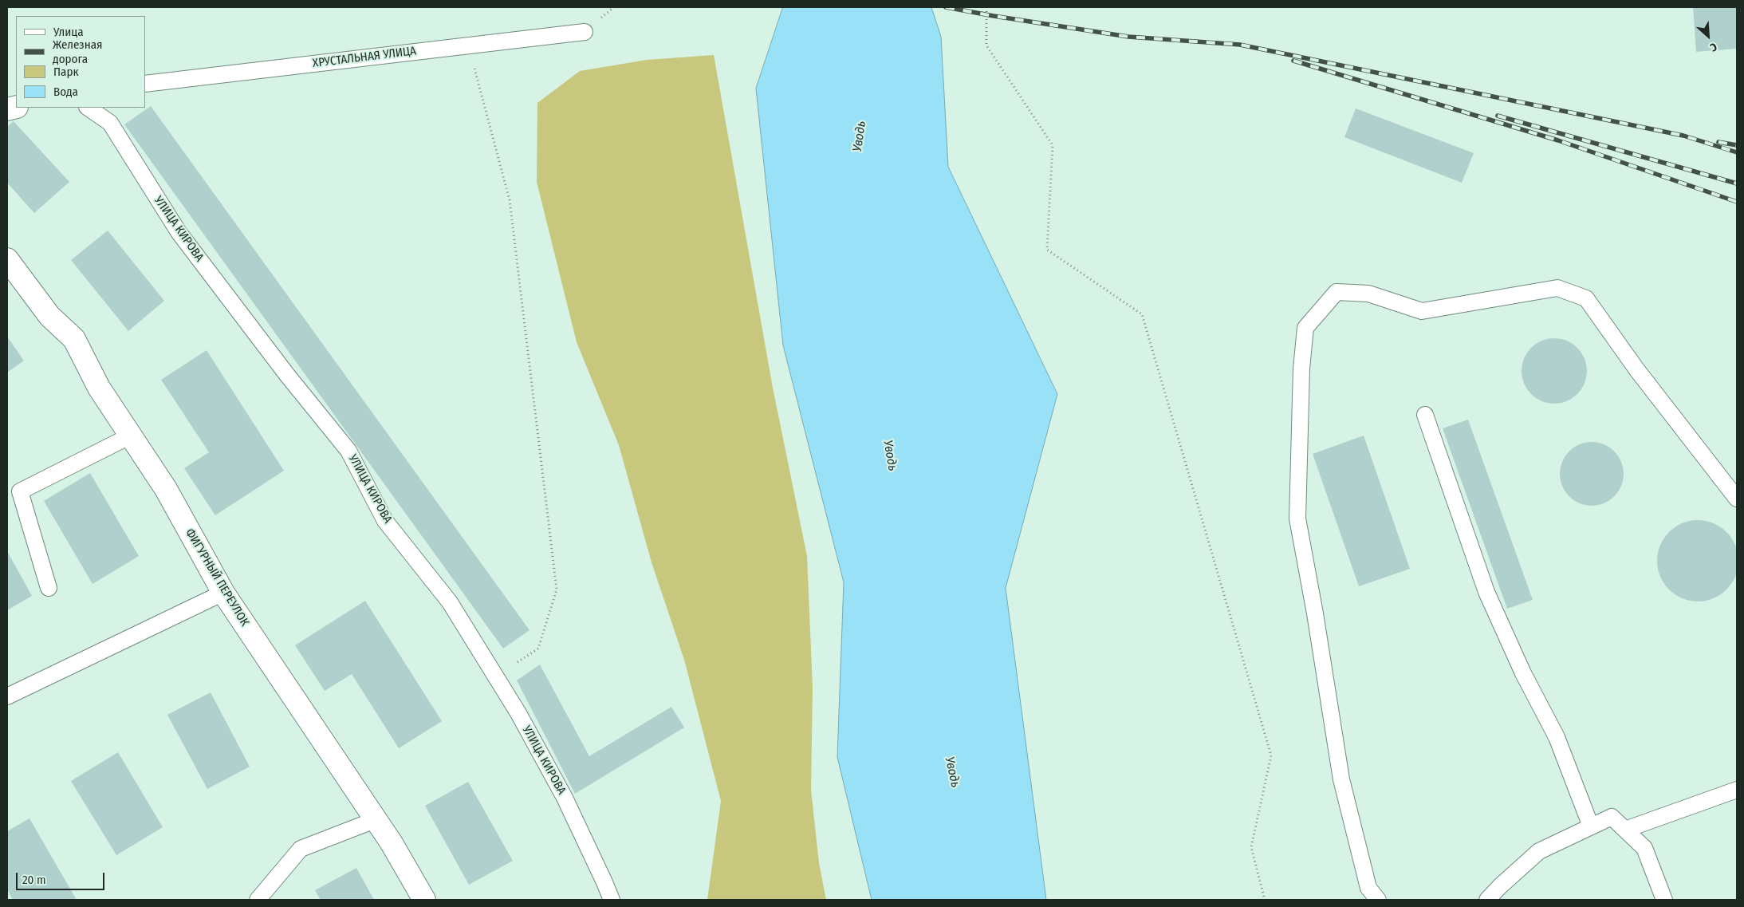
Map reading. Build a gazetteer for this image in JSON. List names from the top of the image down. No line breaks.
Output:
{"streets":{"street":["ФИГУРНЫЙ ПЕРЕУЛОК"],"lane":["ХРУСТАЛЬНАЯ УЛИЦА","УЛИЦА КИРОВА"]},"water":["Уводь"],"legend":["Улица","Железная дорога","Парк","Вода"],"scale_bar":"20 m","north":"bottom right"}
